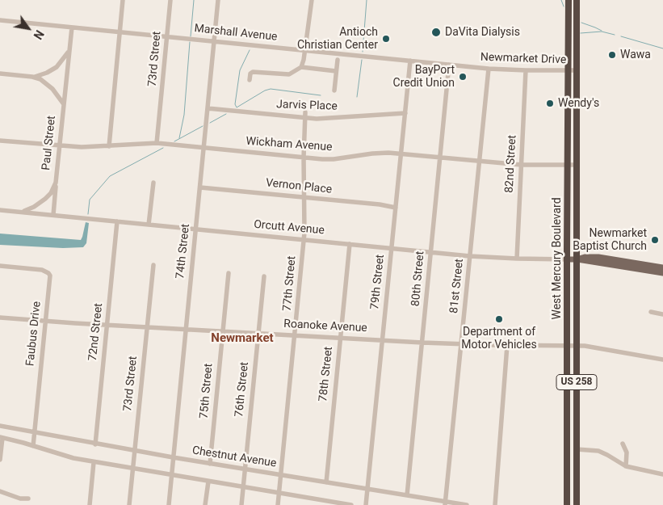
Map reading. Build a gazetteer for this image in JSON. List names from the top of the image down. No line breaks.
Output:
{"streets":{"highway":["West Mercury Boulevard","US 258"],"main road":["Orcutt Avenue"],"street":["Marshall Avenue","73rd Street","Newmarket Drive","Jarvis Place","Paul Street","Wickham Avenue","82nd Street","Vernon Place","74th Street","80th Street","79th Street","77th Street","81st Street","Roanoke Avenue","72nd Street","Faubus Drive","78th Street","76th Street","75th Street","Chestnut Avenue"]},"crossings":[["Marshall Avenue","73rd Street"],["Marshall Avenue","Newmarket Drive"],["Marshall Avenue","Paul Street"],["Marshall Avenue","74th Street"],["Marshall Avenue","80th Street"],["Marshall Avenue","79th Street"],["73rd Street","Wickham Avenue"],["73rd Street","Roanoke Avenue"],["73rd Street","Chestnut Avenue"],["Newmarket Drive","82nd Street"],["Newmarket Drive","West Mercury Boulevard"],["Newmarket Drive","81st Street"],["Jarvis Place","74th Street"],["Jarvis Place","79th Street"],["Jarvis Place","77th Street"],["Paul Street","Wickham Avenue"],["Paul Street","Orcutt Avenue"],["Wickham Avenue","82nd Street"],["Wickham Avenue","74th Street"],["Wickham Avenue","West Mercury Boulevard"],["Wickham Avenue","80th Street"],["Wickham Avenue","79th Street"],["Wickham Avenue","77th Street"],["Wickham Avenue","81st Street"],["82nd Street","Orcutt Avenue"],["Vernon Place","74th Street"],["Vernon Place","79th Street"],["Vernon Place","77th Street"],["Orcutt Avenue","74th Street"],["Orcutt Avenue","West Mercury Boulevard"],["Orcutt Avenue","80th Street"],["Orcutt Avenue","79th Street"],["Orcutt Avenue","77th Street"],["Orcutt Avenue","81st Street"],["Orcutt Avenue","72nd Street"],["Orcutt Avenue","78th Street"],["74th Street","Roanoke Avenue"],["74th Street","Chestnut Avenue"],["West Mercury Boulevard","Roanoke Avenue"],["80th Street","Roanoke Avenue"],["80th Street","Chestnut Avenue"],["79th Street","Roanoke Avenue"],["79th Street","Chestnut Avenue"],["77th Street","Roanoke Avenue"],["77th Street","Chestnut Avenue"],["81st Street","Roanoke Avenue"],["81st Street","Chestnut Avenue"],["Roanoke Avenue","72nd Street"],["Roanoke Avenue","Faubus Drive"],["Roanoke Avenue","78th Street"],["Roanoke Avenue","76th Street"],["Roanoke Avenue","75th Street"],["72nd Street","Chestnut Avenue"],["Faubus Drive","Chestnut Avenue"],["78th Street","Chestnut Avenue"],["76th Street","Chestnut Avenue"],["75th Street","Chestnut Avenue"]],"districts":["Newmarket"],"places":["DaVita Dialysis","Antioch Christian Center","Wawa","BayPort Credit Union","Wendy's","Newmarket Baptist Church","Department of Motor Vehicles"],"north":"bottom right"}
